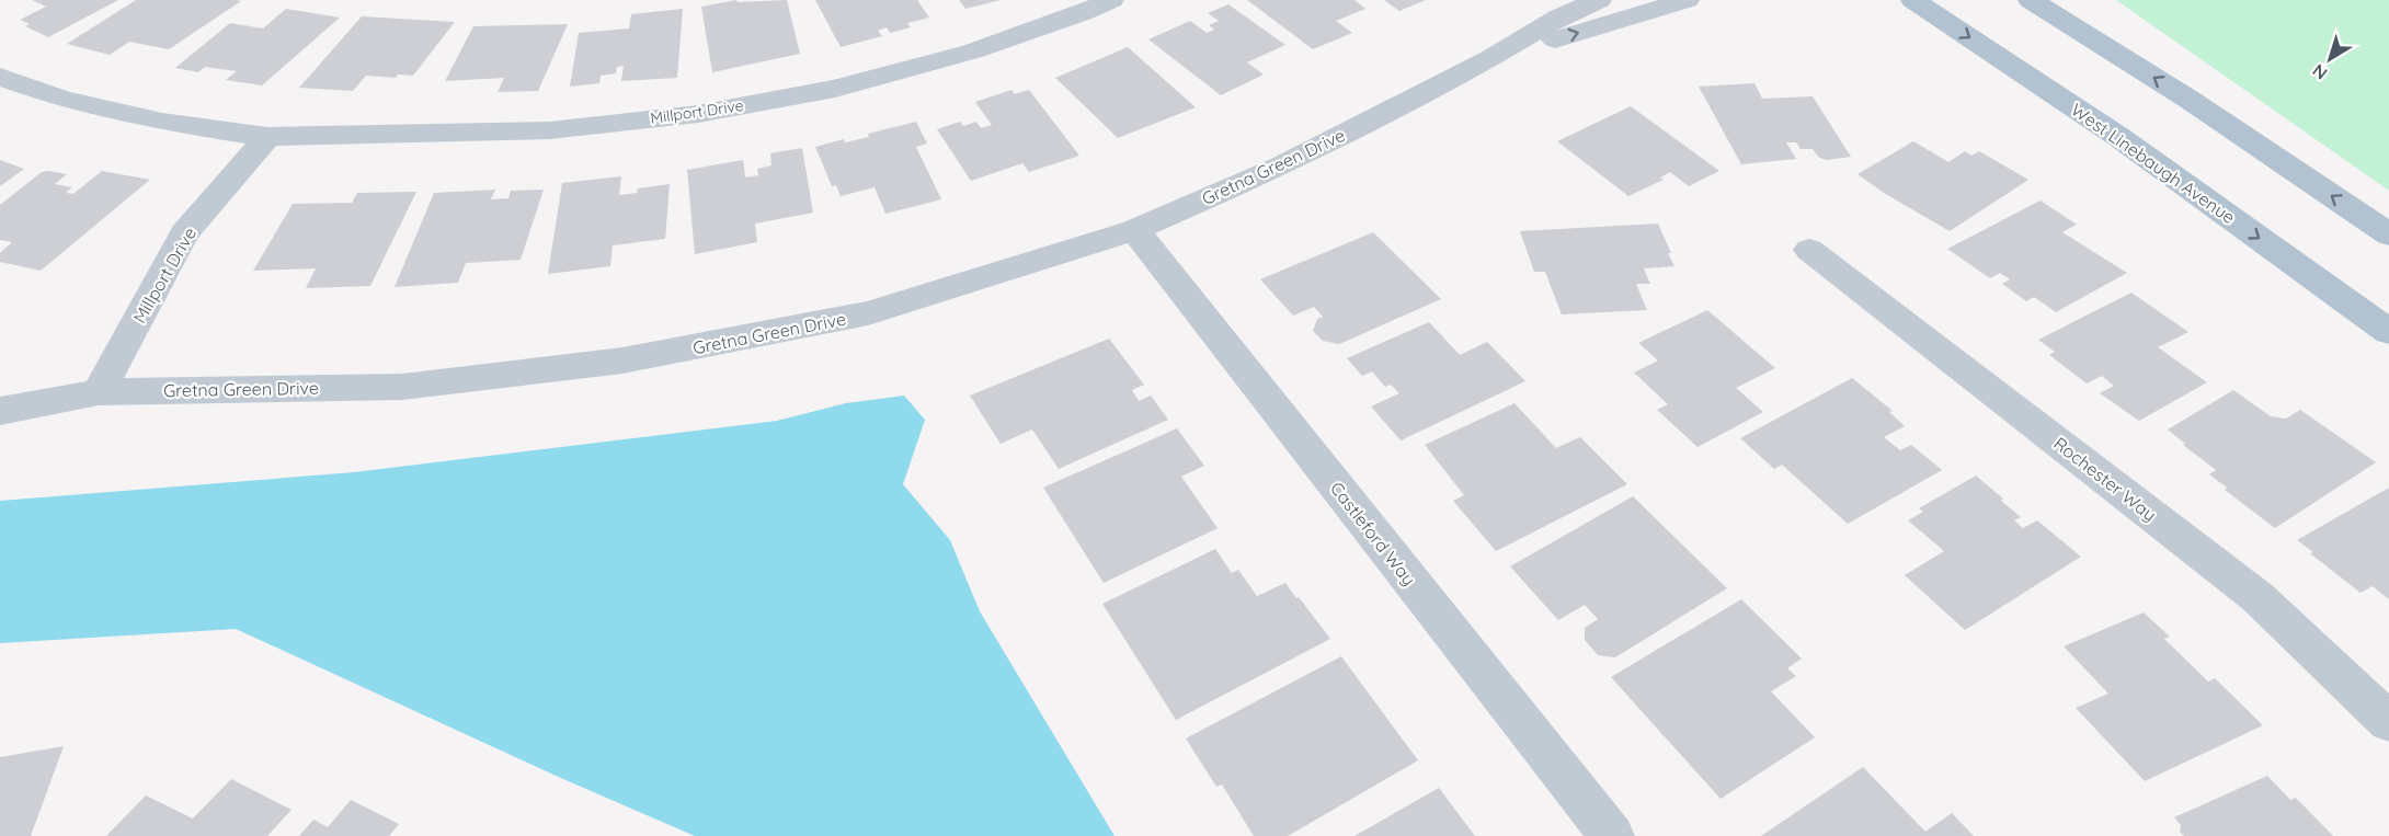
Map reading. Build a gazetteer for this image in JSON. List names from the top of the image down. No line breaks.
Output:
{"streets":{"main road":["West Linebaugh Avenue"],"street":["Millport Drive","Gretna Green Drive","Rochester Way","Castleford Way"]},"crossings":[["Millport Drive","Gretna Green Drive"],["Gretna Green Drive","Castleford Way"]],"north":"bottom left"}
